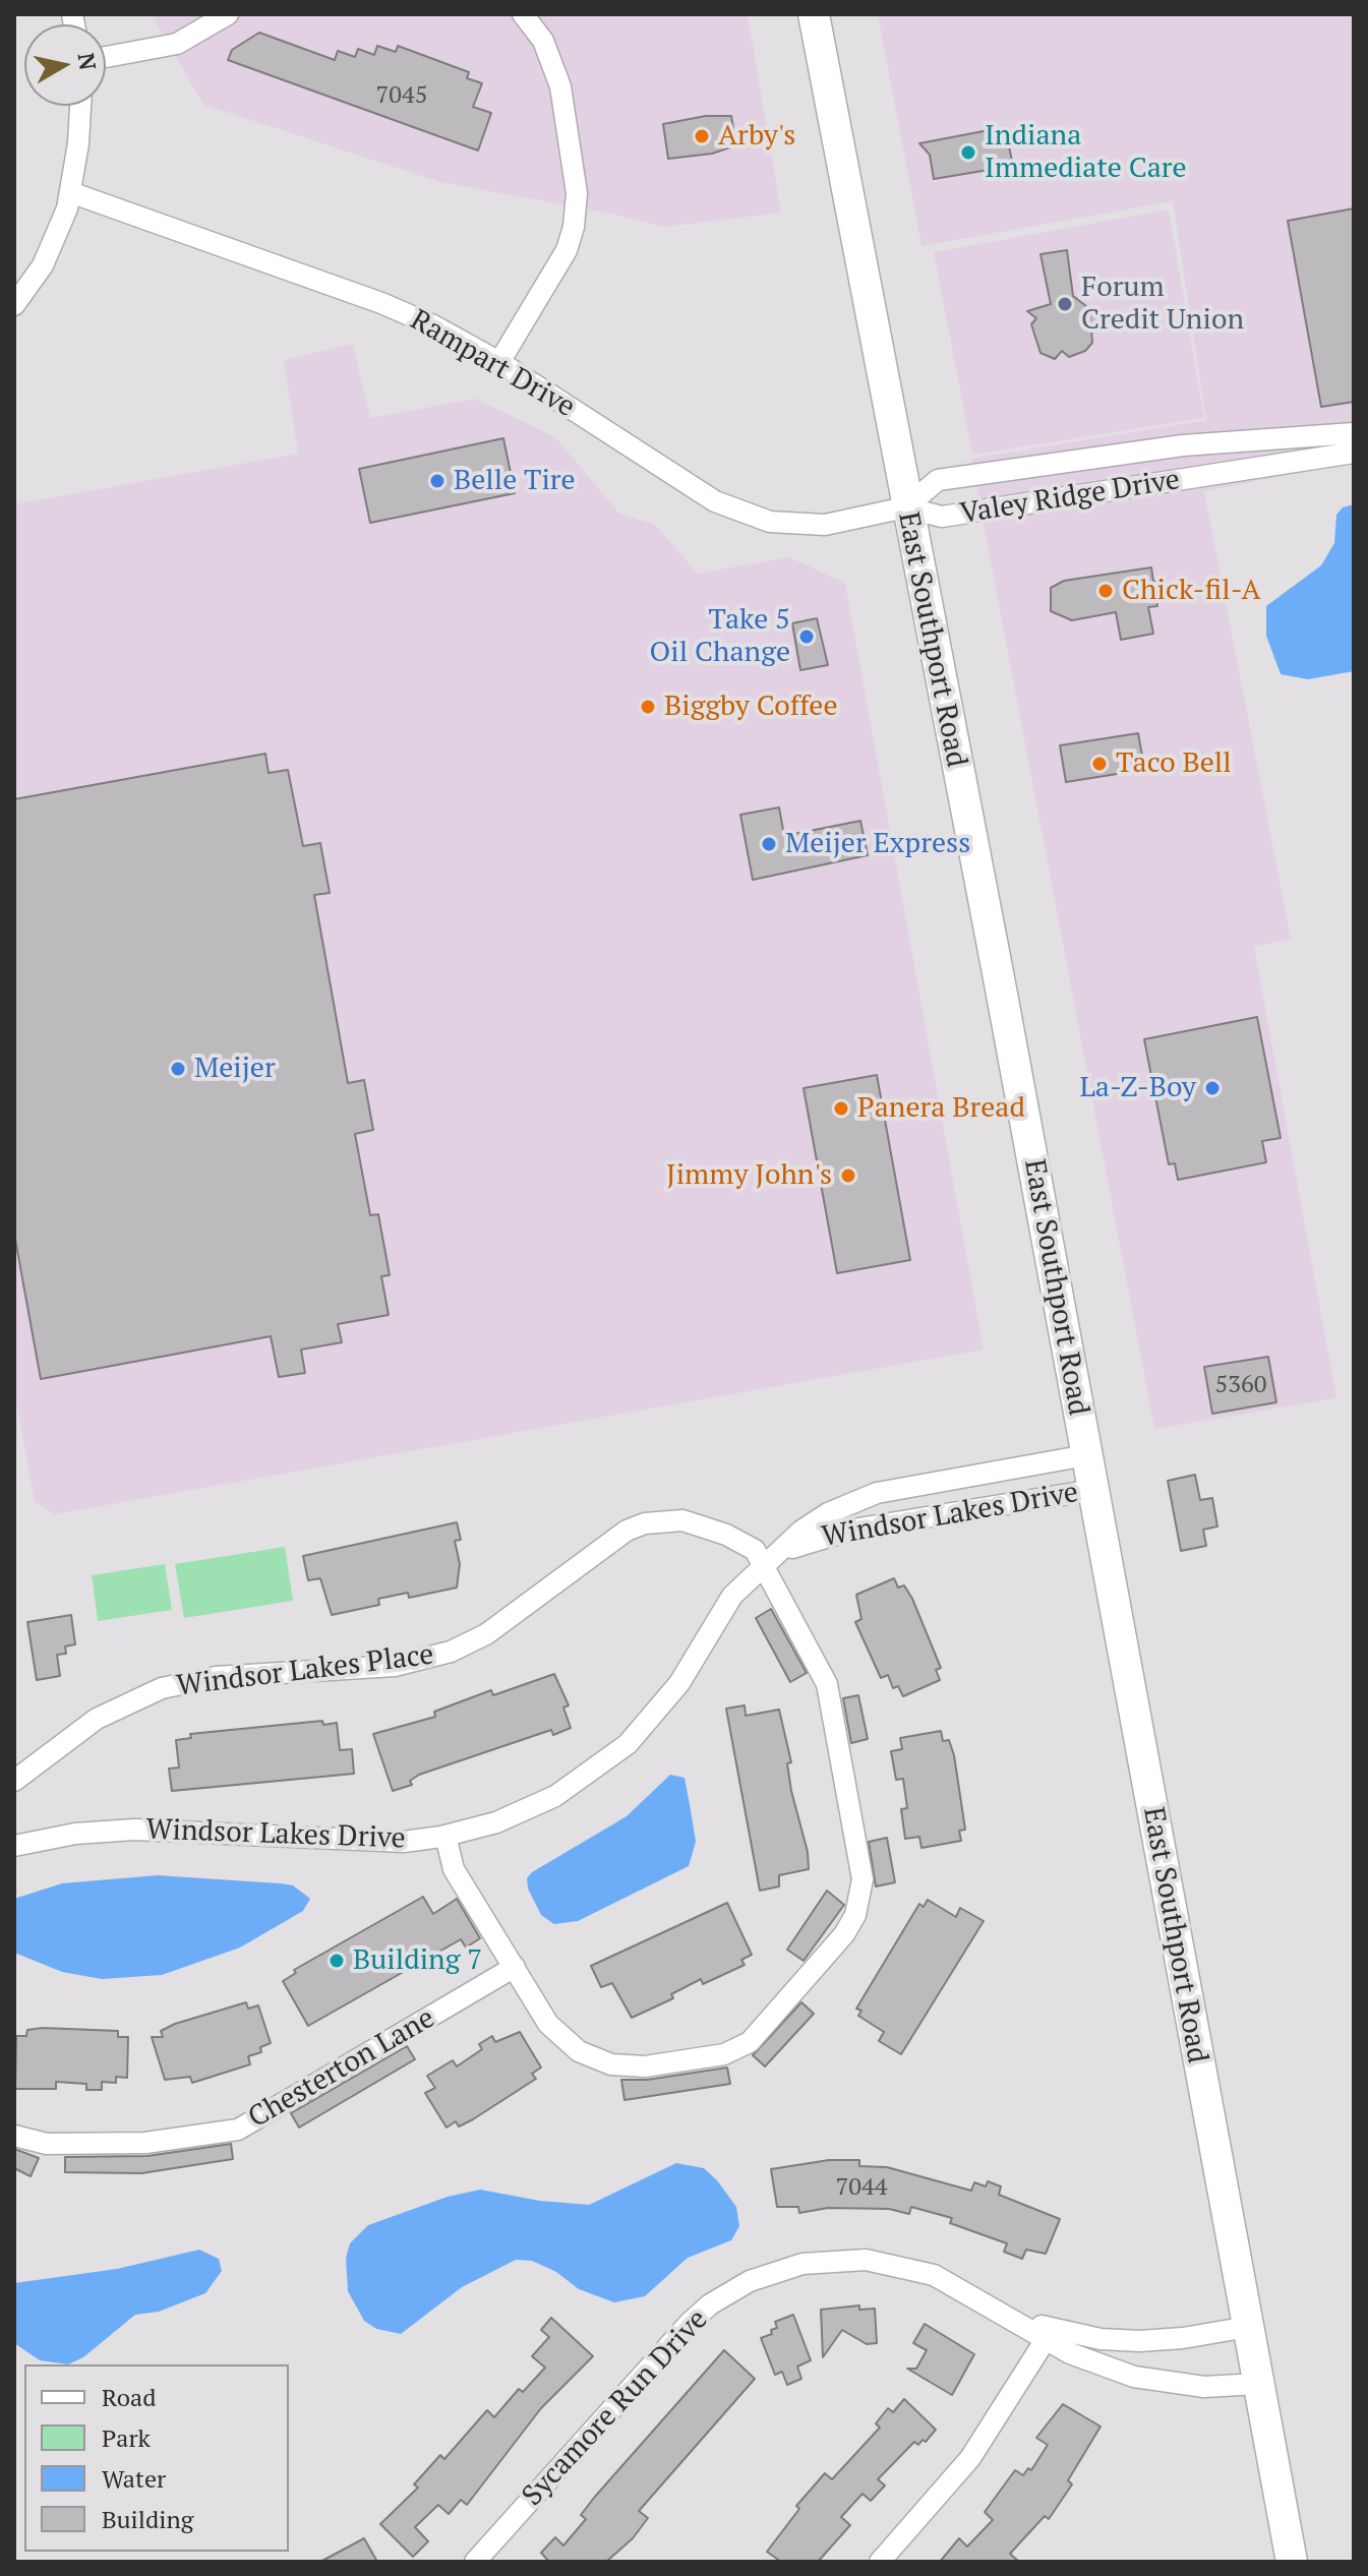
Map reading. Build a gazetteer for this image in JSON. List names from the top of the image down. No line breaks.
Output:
{"streets":{"main road":["East Southport Road"],"street":["Rampart Drive","Valey Ridge Drive","Windsor Lakes Drive","Windsor Lakes Place","Chesterton Lane","Sycamore Run Drive"]},"crossings":[["Rampart Drive","Valey Ridge Drive"],["Rampart Drive","East Southport Road"],["Valey Ridge Drive","East Southport Road"],["East Southport Road","Windsor Lakes Drive"],["East Southport Road","Sycamore Run Drive"],["Windsor Lakes Drive","Windsor Lakes Place"]],"places":["Arby's","Indiana Immediate Care","Forum Credit Union","Belle Tire","Chick-fil-A","Take 5 Oil Change","Biggby Coffee","Taco Bell","Meijer Express","Meijer","La-Z-Boy","Panera Bread","Jimmy John's","Building 7"],"house_numbers":["7045","5360","7044"],"legend":["Road","Park","Water","Building"],"north":"right"}
